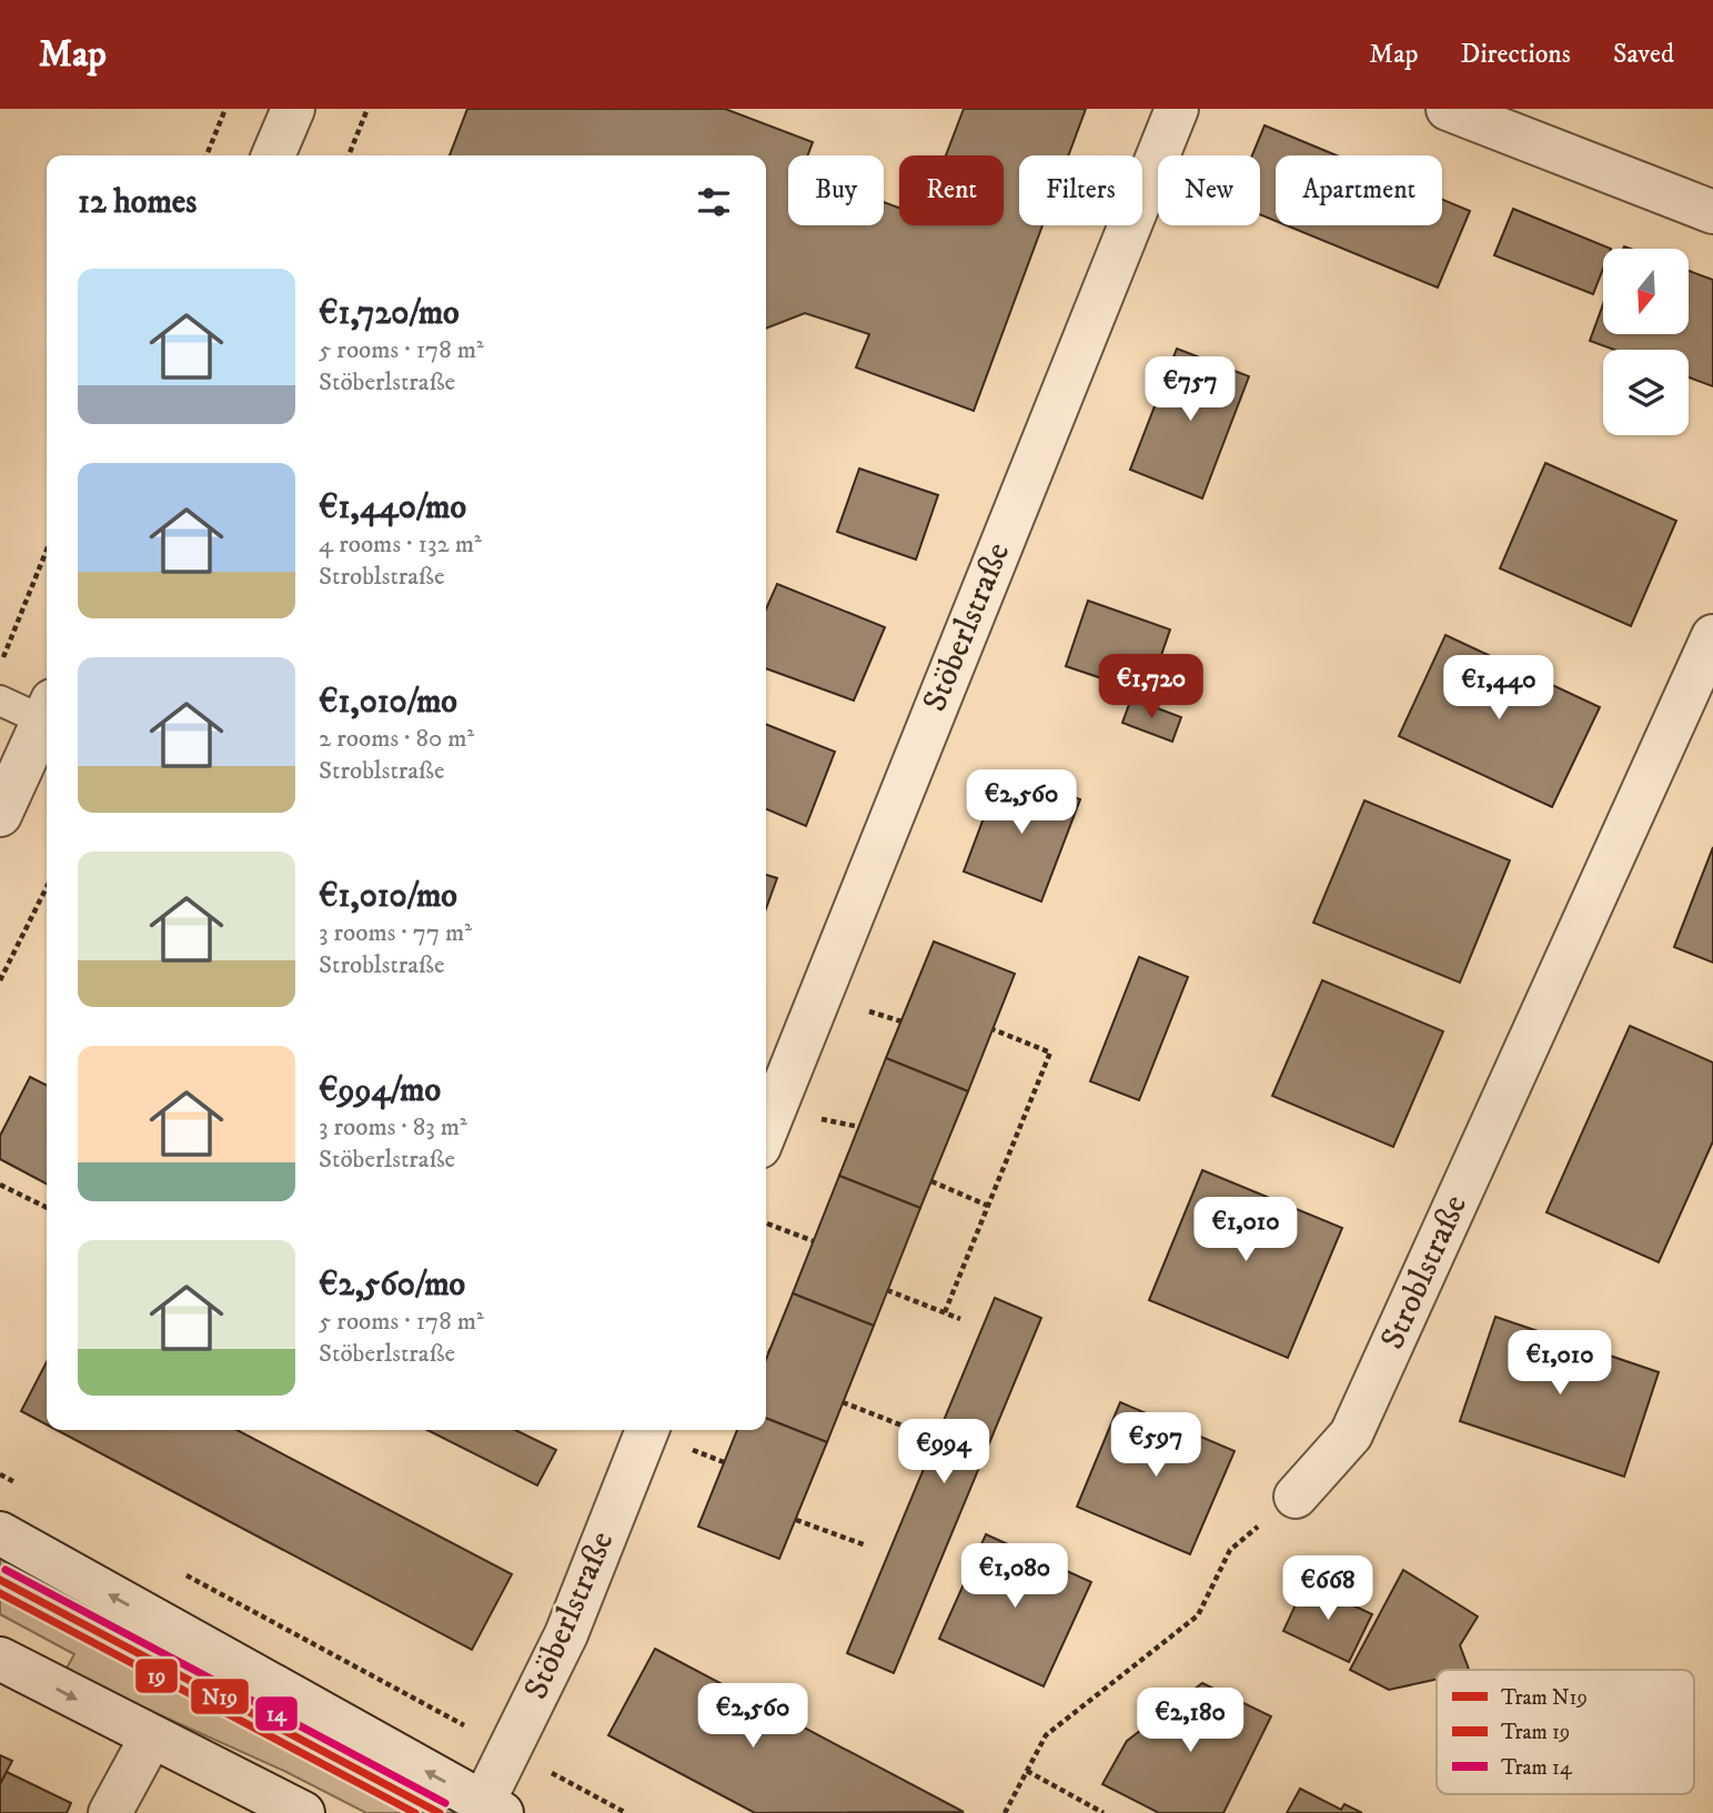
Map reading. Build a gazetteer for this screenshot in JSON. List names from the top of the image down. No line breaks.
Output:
{"streets":{"street":["Stöberlstraße","Stroblstraße"]},"lines":["tram line 14","tram line N19","tram line 19"],"legend":["Tram N19","Tram 19","Tram 14"],"north":"bottom","page":{"header":"Map","nav":["Map","Directions","Saved"],"chip":["Buy","Rent","Filters","New","Apartment"],"heading":"12 homes","list":[{"name":"€1,720/mo","note":"5 rooms · 178 m² · Stöberlstraße"},{"name":"€1,440/mo","note":"4 rooms · 132 m² · Stroblstraße"},{"name":"€1,010/mo","note":"2 rooms · 80 m² · Stroblstraße"},{"name":"€1,010/mo","note":"3 rooms · 77 m² · Stroblstraße"},{"name":"€994/mo","note":"3 rooms · 83 m² · Stöberlstraße"},{"name":"€2,560/mo","note":"5 rooms · 178 m² · Stöberlstraße"}],"price":["€757","€1,720","€1,440","€2,560","€1,010","€1,010","€597","€994","€1,080","€668","€2,560","€2,180"]}}
